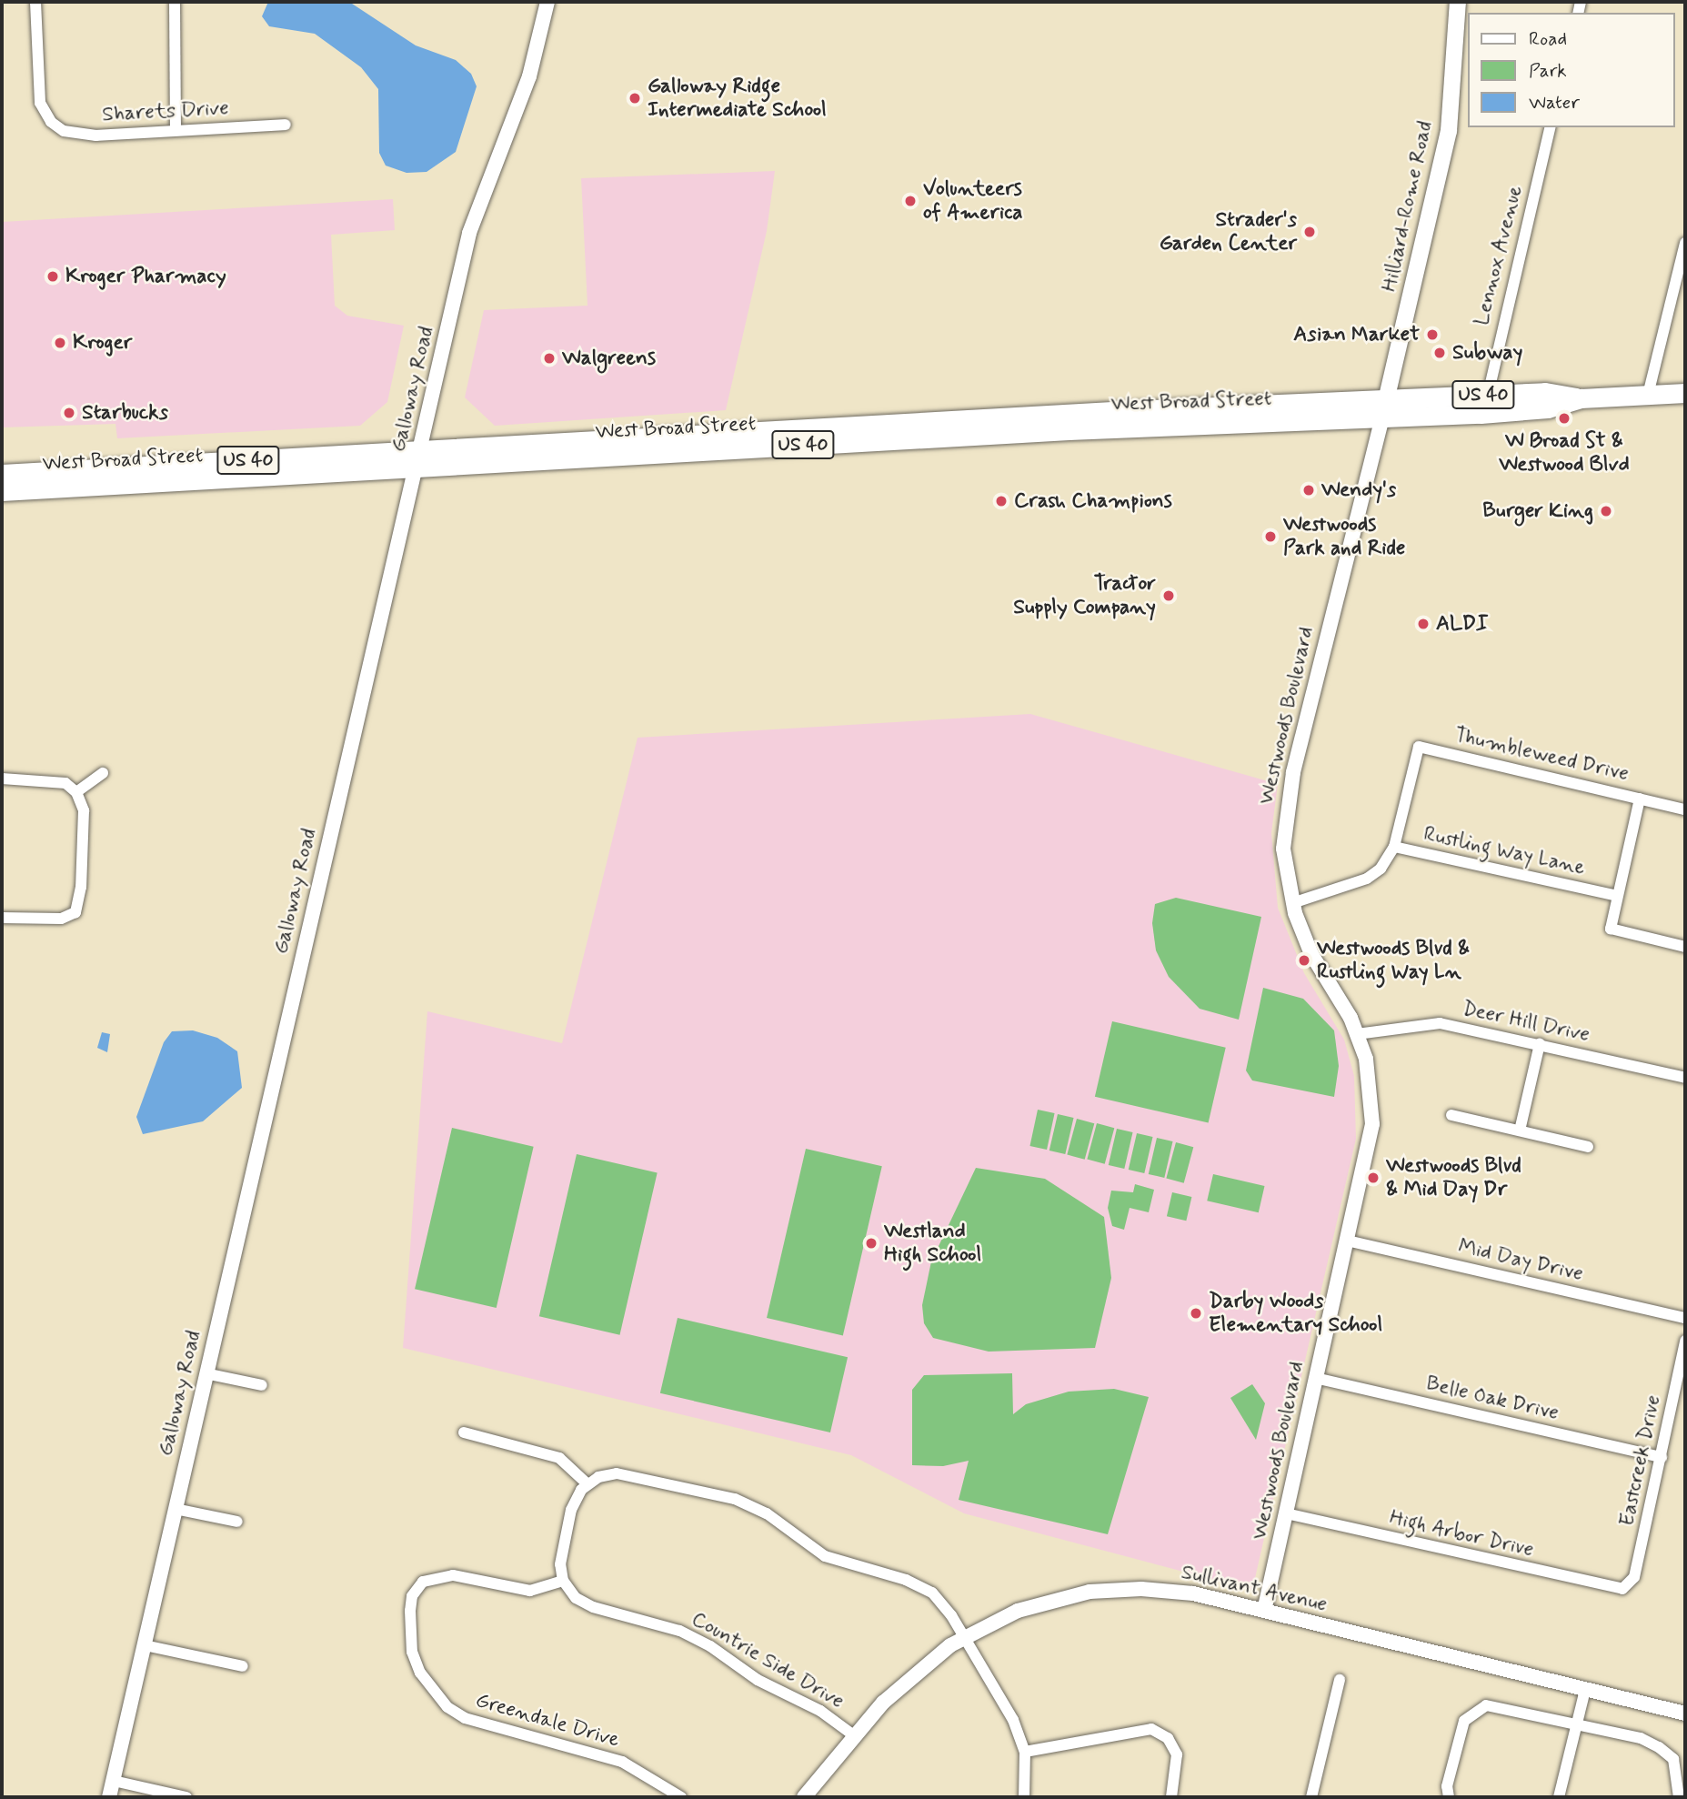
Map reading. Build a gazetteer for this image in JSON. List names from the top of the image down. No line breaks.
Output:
{"streets":{"main road":["Hilliard-Rome Road","US 40","West Broad Street"],"street":["Sharets Drive","Lennox Avenue","Galloway Road","Westwoods Boulevard","Thumbleweed Drive","Rustling Way Lane","Deer Hill Drive","Mid Day Drive","Belle Oak Drive","Eastcreek Drive","High Arbor Drive","Sullivant Avenue","Countrie Side Drive","Greendale Drive"]},"crossings":[["Hilliard-Rome Road","West Broad Street"],["Hilliard-Rome Road","Westwoods Boulevard"],["Lennox Avenue","West Broad Street"],["Galloway Road","West Broad Street"],["West Broad Street","Westwoods Boulevard"],["Westwoods Boulevard","Rustling Way Lane"],["Westwoods Boulevard","Deer Hill Drive"],["Westwoods Boulevard","Mid Day Drive"],["Westwoods Boulevard","Belle Oak Drive"],["Westwoods Boulevard","High Arbor Drive"],["Westwoods Boulevard","Sullivant Avenue"],["Thumbleweed Drive","Rustling Way Lane"],["Belle Oak Drive","Eastcreek Drive"],["Eastcreek Drive","High Arbor Drive"],["Sullivant Avenue","Countrie Side Drive"],["Countrie Side Drive","Greendale Drive"]],"places":["Galloway Ridge Intermediate School","Volunteers of America","Strader's Garden Center","Kroger Pharmacy","Asian Market","Kroger","Subway","Walgreens","Starbucks","W Broad St & Westwood Blvd","Wendy's","Crash Champions","Burger King","Westwoods Park and Ride","Tractor Supply Company","ALDI","Westwoods Blvd & Rustling Way Ln","Westwoods Blvd & Mid Day Dr","Westland High School","Darby Woods Elementary School"],"legend":["Road","Park","Water"]}
